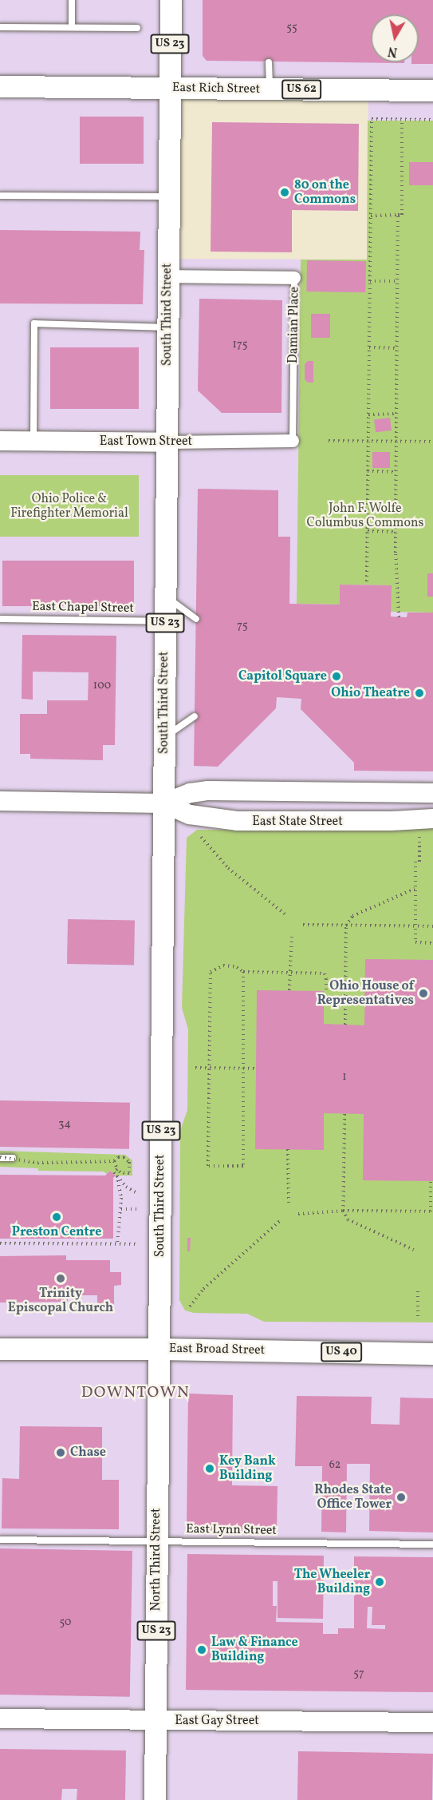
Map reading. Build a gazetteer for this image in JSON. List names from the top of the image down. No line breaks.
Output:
{"streets":{"main road":["US 23","East Rich Street","US 62","South Third Street","East Broad Street","US 40","North Third Street"],"street":["Damian Place","East Town Street","East State Street","East Gay Street"],"lane":["East Chapel Street","East Lynn Street"]},"crossings":[["East Rich Street","South Third Street"],["South Third Street","Damian Place"],["South Third Street","East Town Street"],["South Third Street","East Chapel Street"],["South Third Street","East State Street"],["South Third Street","East Broad Street"],["South Third Street","North Third Street"],["Damian Place","East Town Street"],["East Broad Street","North Third Street"],["East Lynn Street","North Third Street"],["North Third Street","East Gay Street"]],"districts":["DOWNTOWN"],"parks":["Ohio Police & Firefighter Memorial","John F. Wolfe Columbus Commons"],"places":["80 on the Commons","Capitol Square","Ohio Theatre","Ohio House of Representatives","Preston Centre","Trinity Episcopal Church","Chase","Key Bank Building","Rhodes State Office Tower","The Wheeler Building","Law & Finance Building"],"house_numbers":["55","175","75","100","1","34","62","50","57"],"north":"bottom"}
